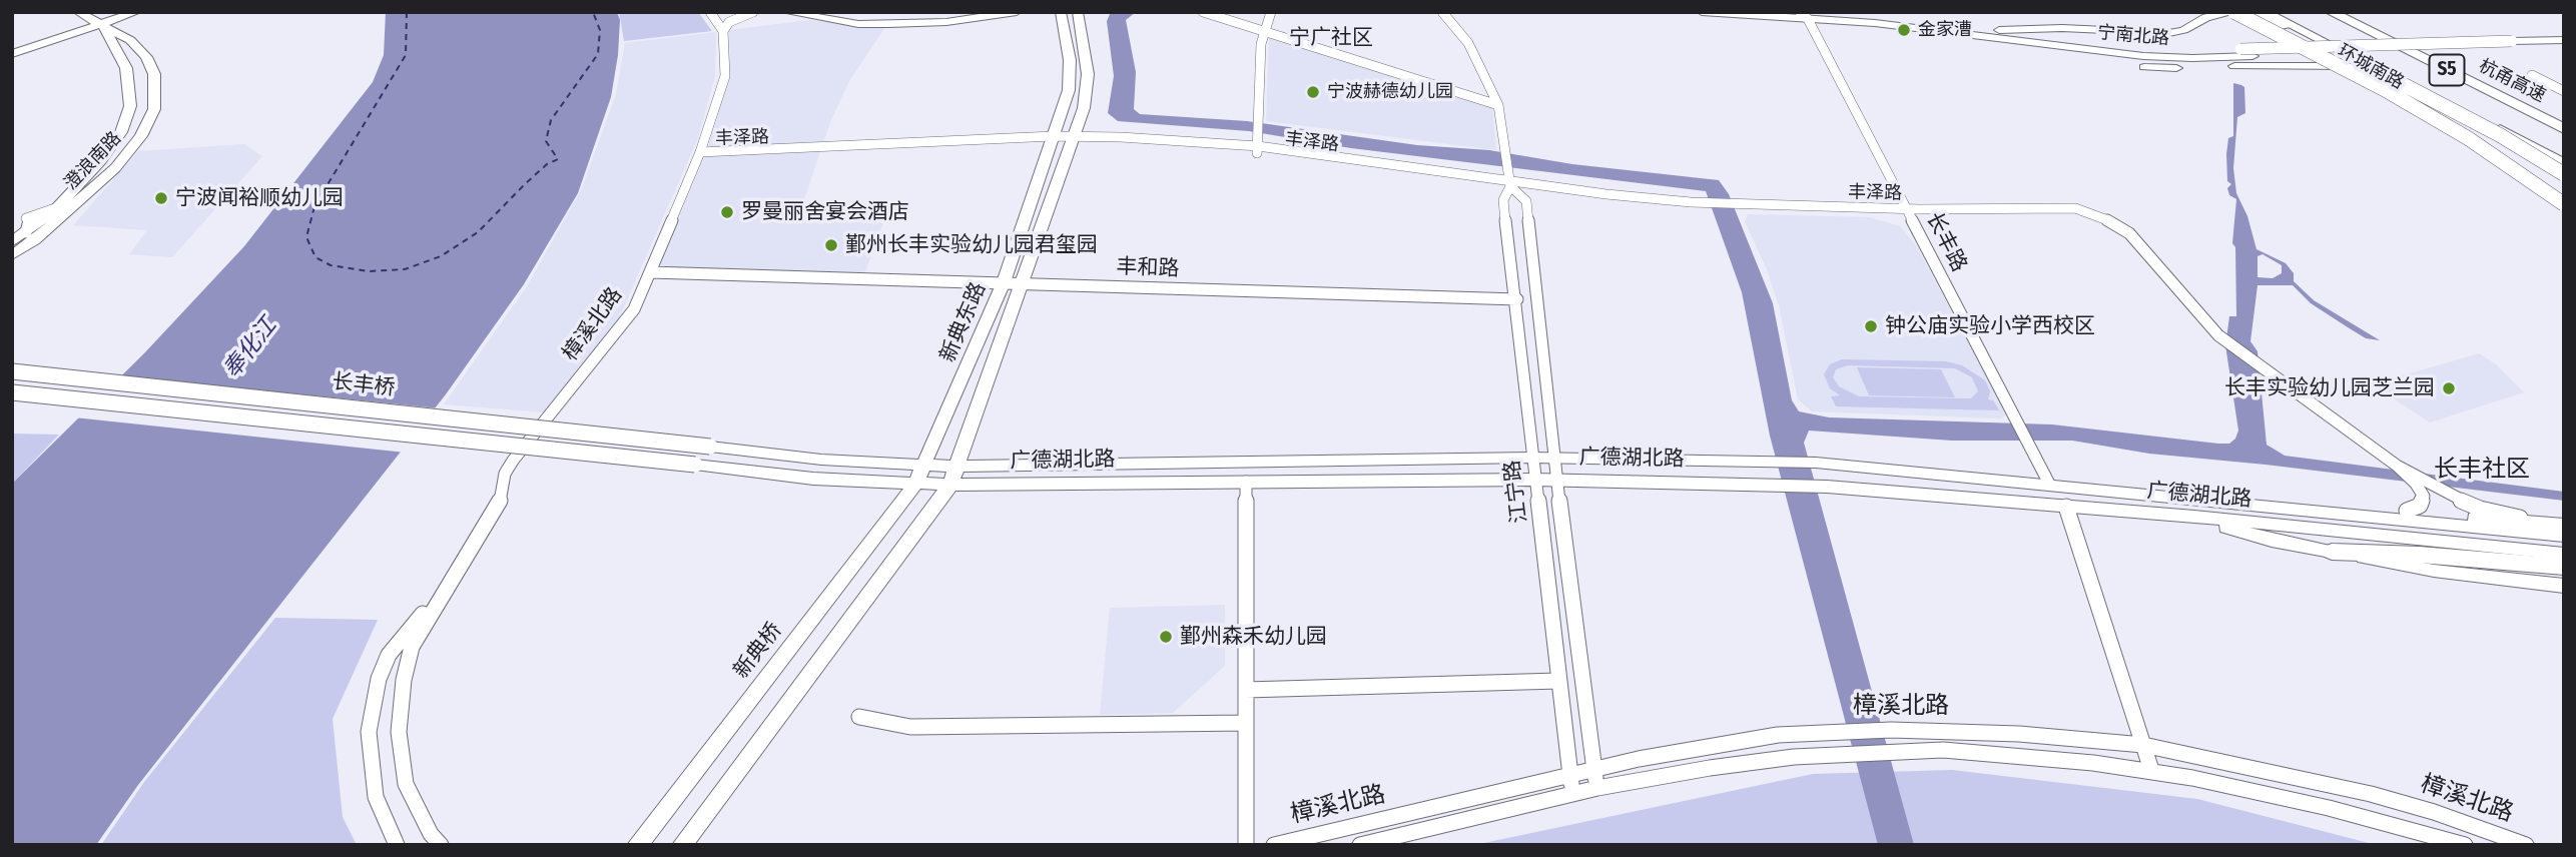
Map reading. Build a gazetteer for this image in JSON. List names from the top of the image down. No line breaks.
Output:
{"streets":{"highway":["S5","杭甬高速"],"main road":["宁南北路","环城南路","澄浪南路","新典东路","长丰桥","广德湖北路","新典桥"],"street":["丰泽路","长丰路","丰和路","樟溪北路","江宁路"]},"crossings":[["宁南北路","长丰路"],["丰泽路","长丰路"],["丰泽路","新典东路"],["丰泽路","樟溪北路"],["丰泽路","江宁路"],["长丰路","广德湖北路"],["丰和路","新典东路"],["丰和路","樟溪北路"],["丰和路","江宁路"],["新典东路","广德湖北路"],["新典东路","新典桥"],["樟溪北路","江宁路"],["长丰桥","广德湖北路"],["广德湖北路","江宁路"],["广德湖北路","新典桥"]],"districts":["宁广社区","长丰社区"],"water":["奉化江"],"places":["金家漕","宁波赫德幼儿园","宁波闻裕顺幼儿园","罗曼丽舍宴会酒店","鄞州长丰实验幼儿园君玺园","钟公庙实验小学西校区","长丰实验幼儿园芝兰园","鄞州森禾幼儿园"]}
